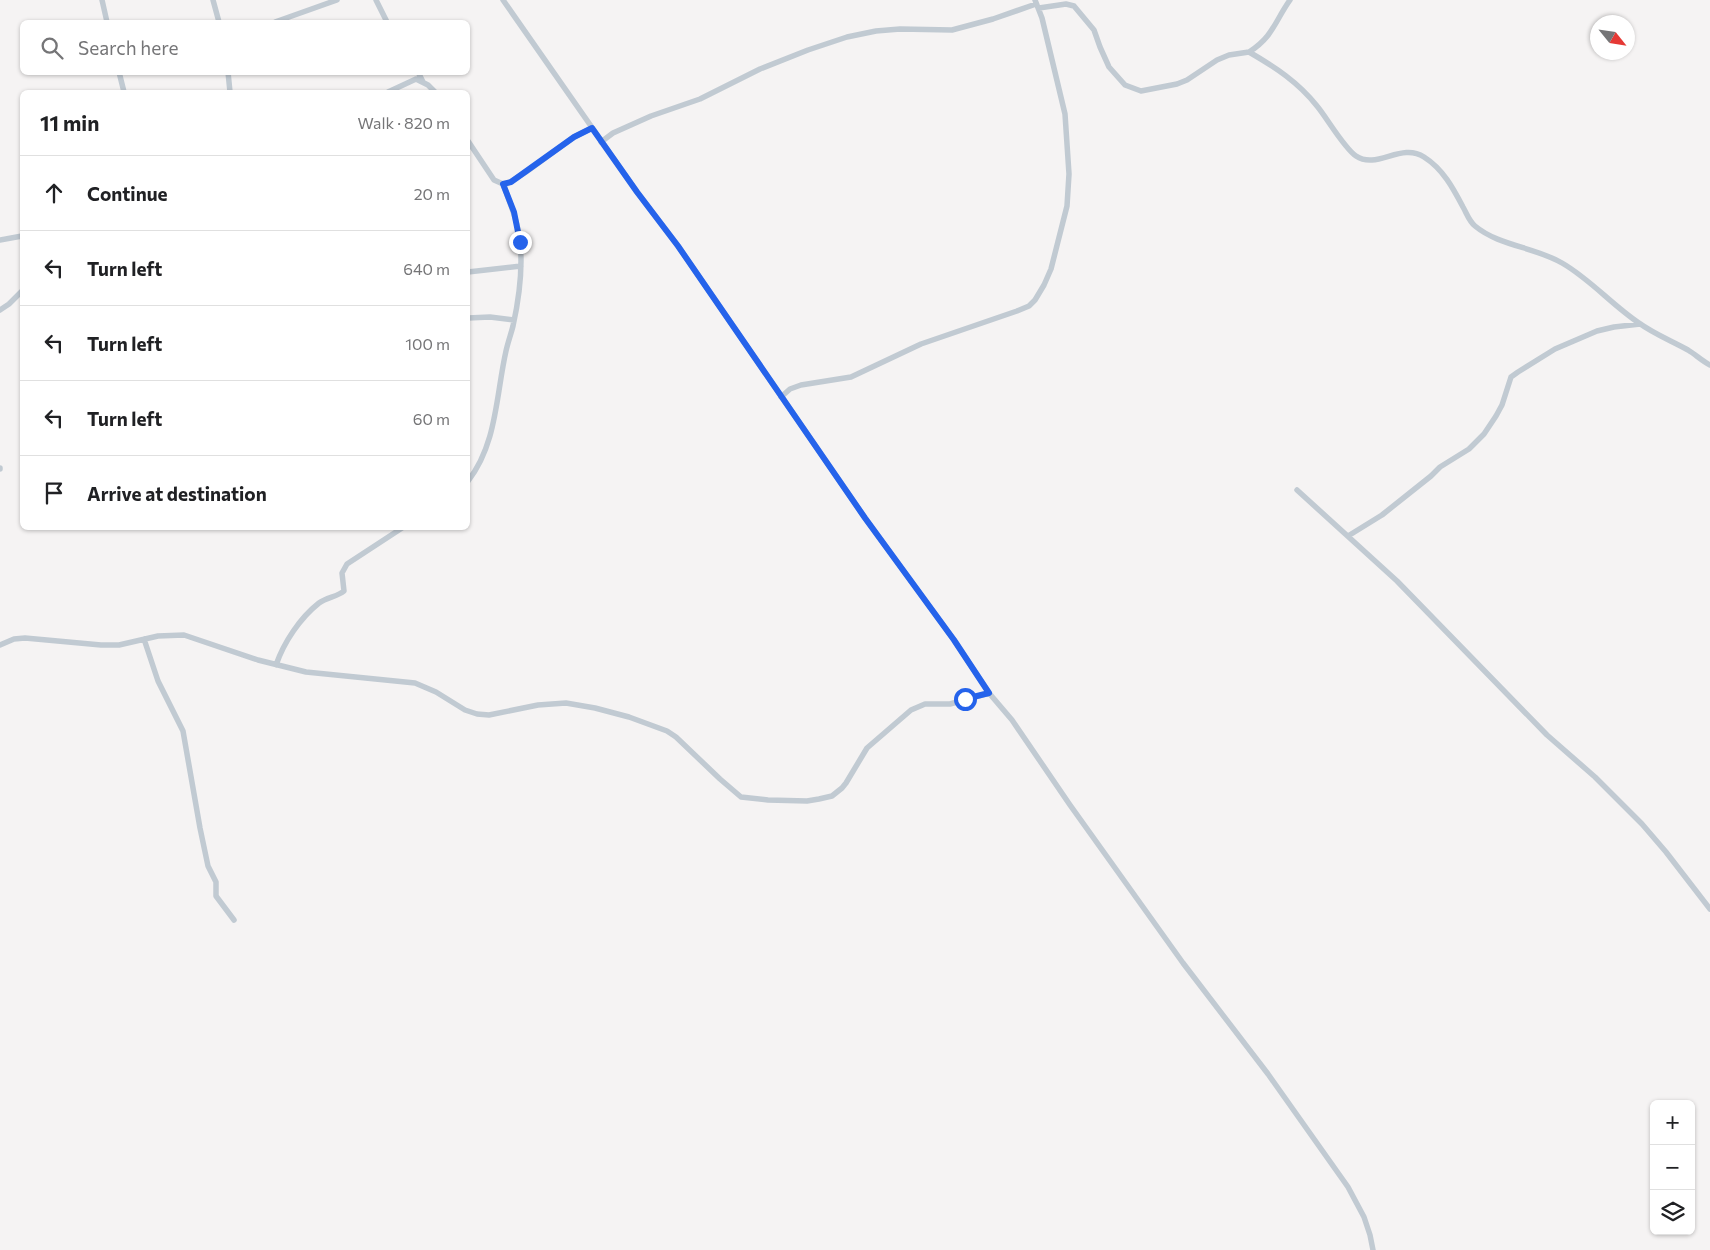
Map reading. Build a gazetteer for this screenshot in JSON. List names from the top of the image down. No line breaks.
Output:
{"north":"bottom right","page":{"search":"Search here","heading":["11 min","Walk · 820 m"],"list":[["Continue","20 m"],["Turn left","640 m"],["Turn left","100 m"],["Turn left","60 m"],"Arrive at destination"],"map_buttons":["+","−"]}}
